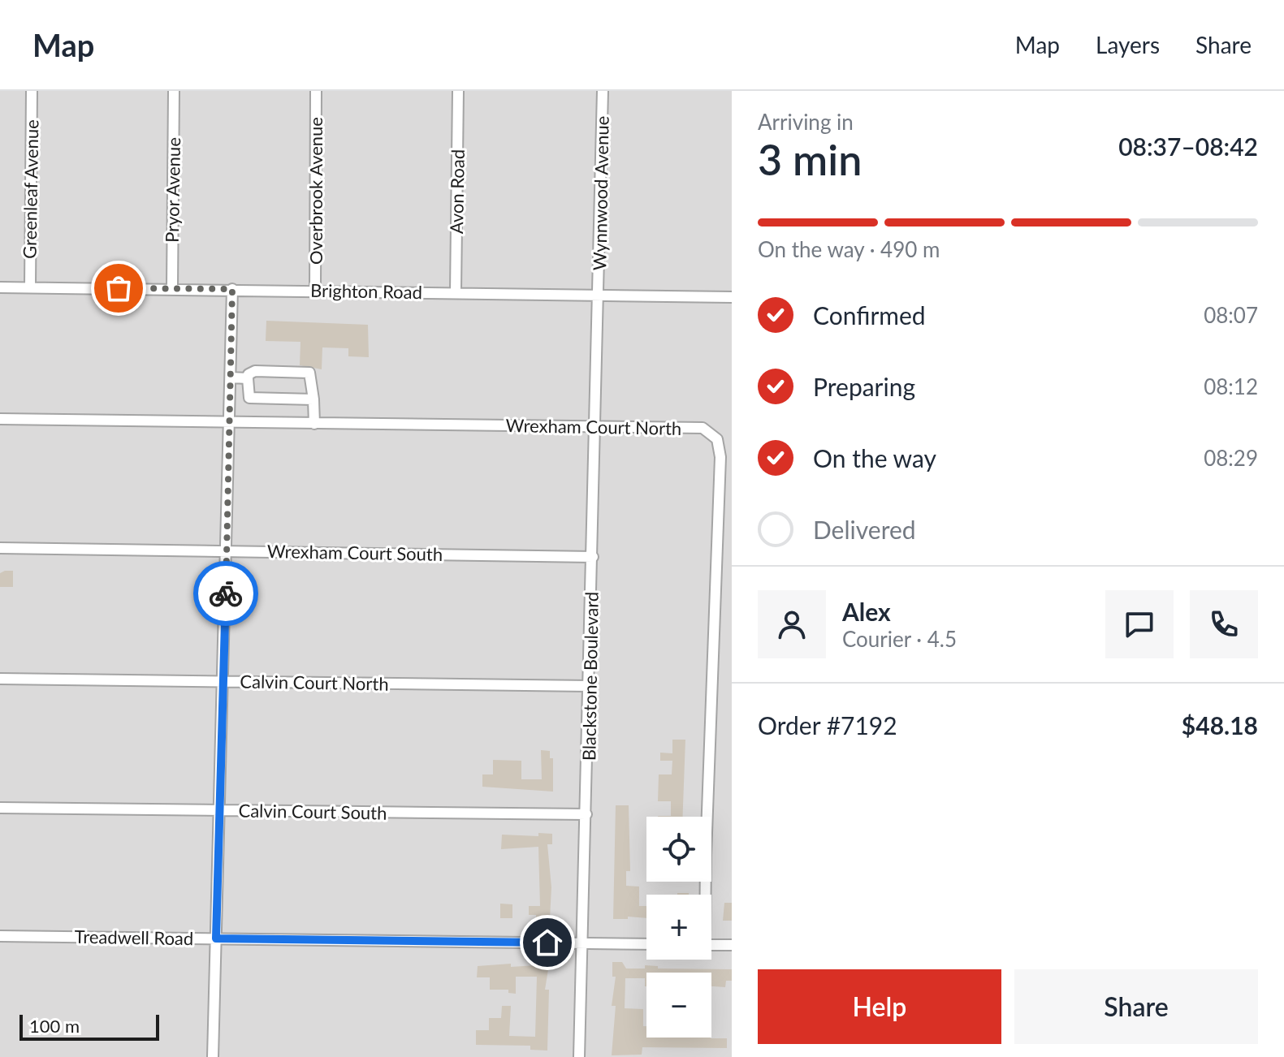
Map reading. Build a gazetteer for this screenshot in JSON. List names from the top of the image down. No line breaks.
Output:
{"streets":{"street":["Greenleaf Avenue","Pryor Avenue","Overbrook Avenue","Avon Road","Wynnwood Avenue","Brighton Road","Wrexham Court North","Wrexham Court South","Blackstone Boulevard","Calvin Court North","Calvin Court South","Treadwell Road"]},"crossings":[["Greenleaf Avenue","Brighton Road"],["Pryor Avenue","Brighton Road"],["Overbrook Avenue","Brighton Road"],["Avon Road","Brighton Road"],["Wynnwood Avenue","Brighton Road"],["Wynnwood Avenue","Blackstone Boulevard"],["Brighton Road","Blackstone Boulevard"],["Wrexham Court North","Blackstone Boulevard"],["Wrexham Court South","Blackstone Boulevard"],["Blackstone Boulevard","Calvin Court North"],["Blackstone Boulevard","Calvin Court South"],["Blackstone Boulevard","Treadwell Road"]],"scale_bar":"100 m","page":{"header":"Map","nav":["Map","Layers","Share"],"heading":["3 min","Arriving in","08:37–08:42"],"panel":["Alex","Courier · 4.5","Order #7192","$48.18"],"bar":"On the way · 490 m","list":[["Confirmed","08:07"],["Preparing","08:12"],["On the way","08:29"],"Delivered"],"map_buttons":["+","−"],"buttons":["Help","Share"],"scale":"100 m"}}
